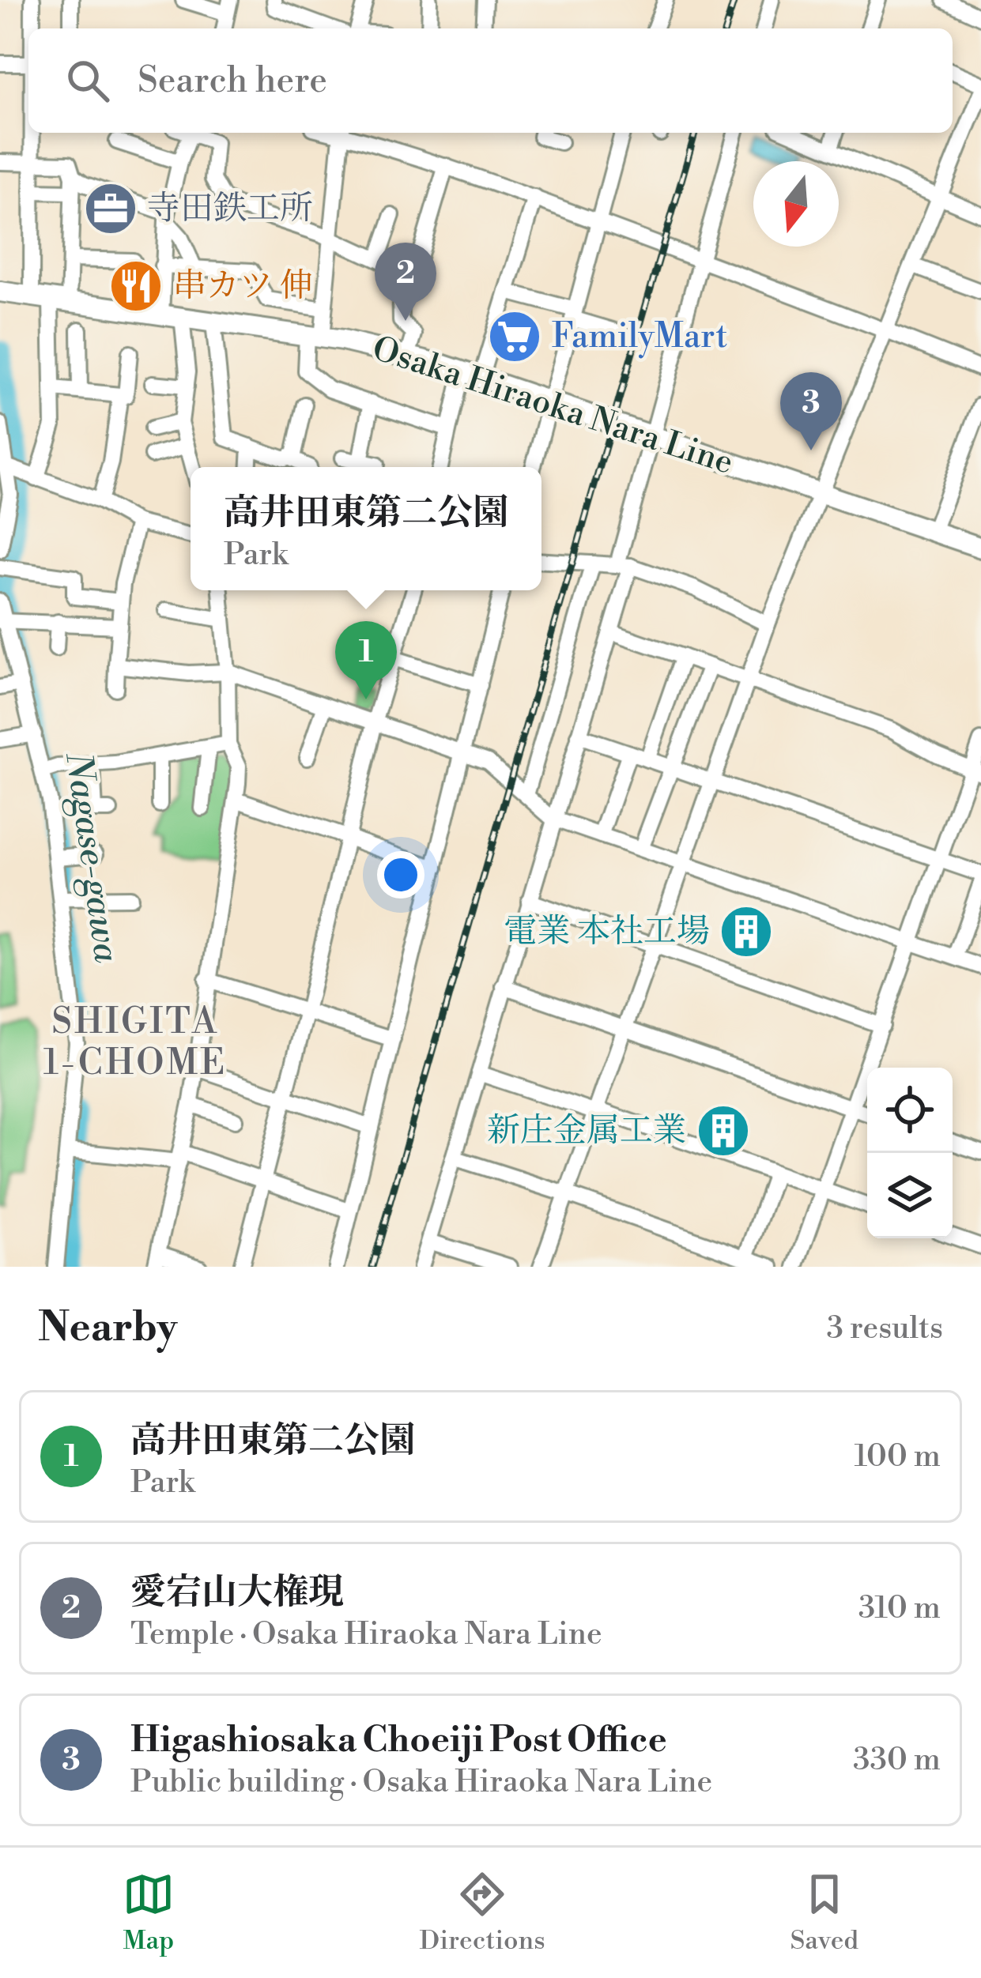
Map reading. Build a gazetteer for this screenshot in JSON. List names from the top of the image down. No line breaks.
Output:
{"streets":{"main road":["Osaka Hiraoka Nara Line"]},"districts":["SHIGITA 1-CHOME"],"water":["Nagase-gawa"],"places":{"office":["寺田鉄工所"],"restaurant":["串カツ 伸"],"supermarket":["FamilyMart"],"building":["電業 本社工場","新庄金属工業"]},"north":"bottom","page":{"search":"Search here","pins":["2","3","1"],"popup":["高井田東第二公園","Park"],"heading":["Nearby","3 results"],"list":[{"mark":"1","name":"高井田東第二公園","note":"Park","value":"100 m"},{"mark":"2","name":"愛宕山大権現","note":"Temple · Osaka Hiraoka Nara Line","value":"310 m"},{"mark":"3","name":"Higashiosaka Choeiji Post Office","note":"Public building · Osaka Hiraoka Nara Line","value":"330 m"}],"nav":["Map","Directions","Saved"]}}
